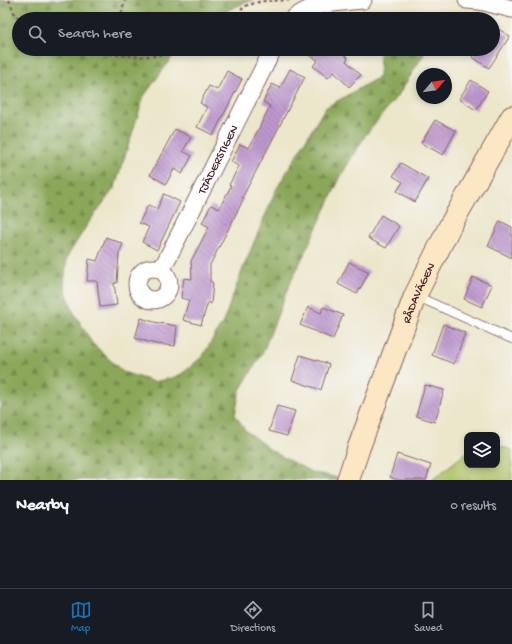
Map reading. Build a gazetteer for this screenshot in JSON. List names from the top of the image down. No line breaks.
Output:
{"streets":{"street":["TJÄDERSTIGEN","RÅDAVÄGEN"]},"north":"top right","page":{"search":"Search here","heading":["Nearby","0 results"],"nav":["Map","Directions","Saved"]}}
